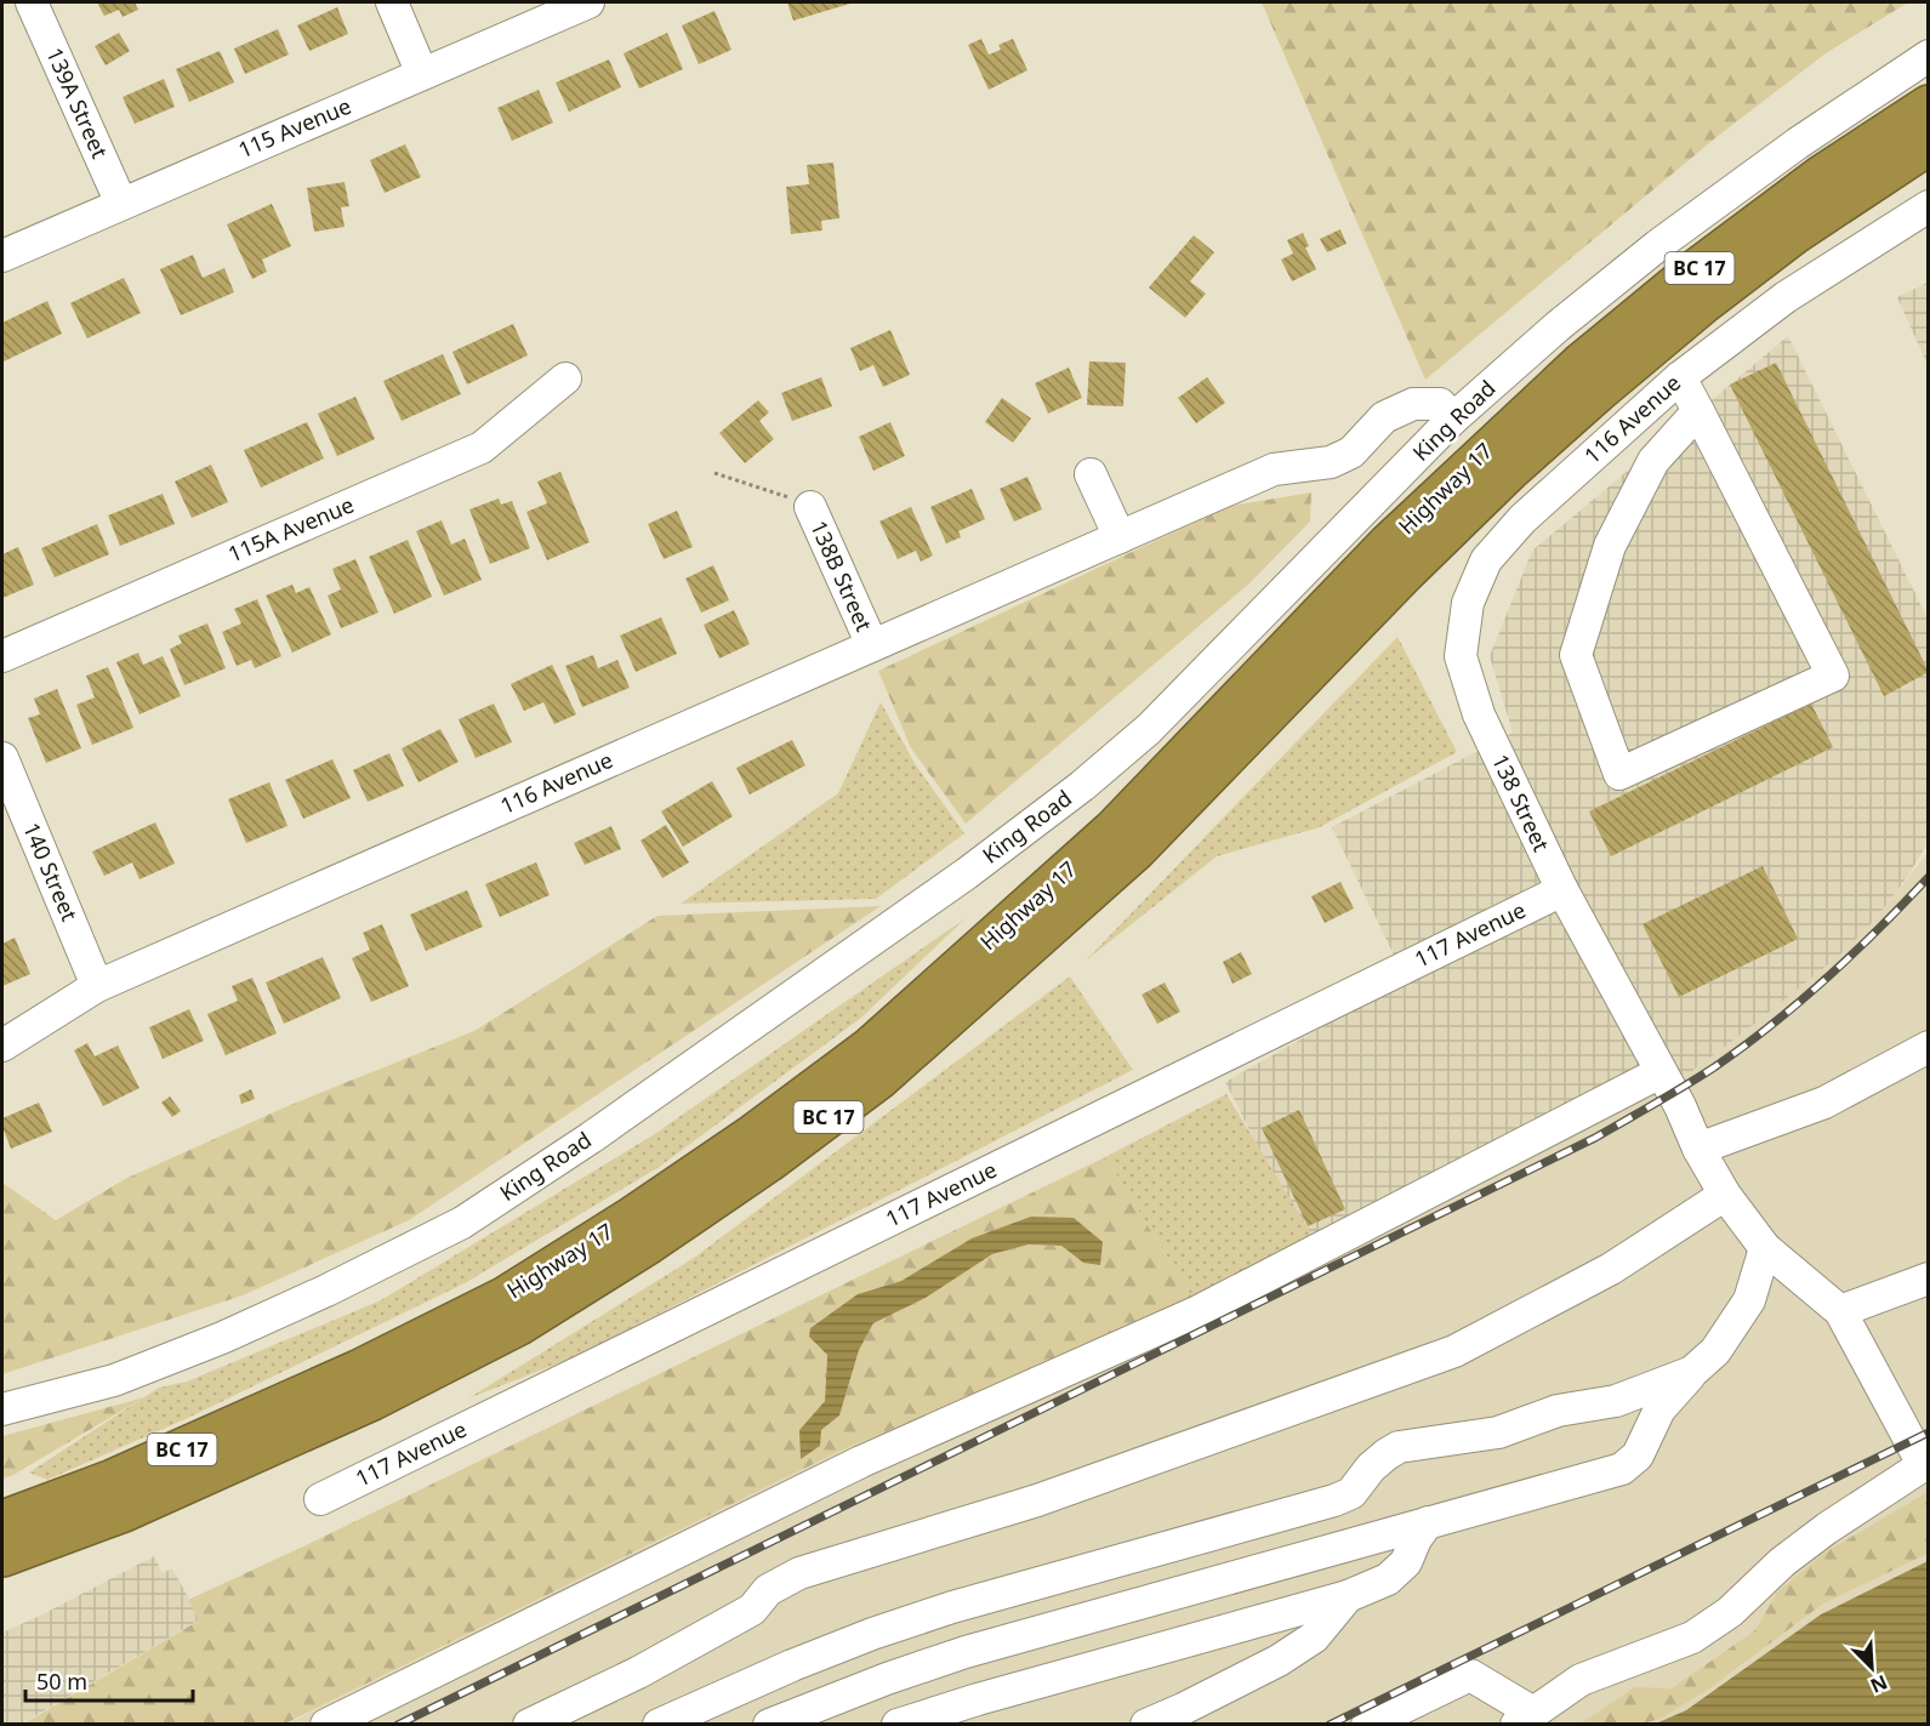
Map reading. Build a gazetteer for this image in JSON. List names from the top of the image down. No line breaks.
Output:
{"streets":{"highway":["BC 17","Highway 17"],"street":["139A Street","115 Avenue","116 Avenue","King Road","115A Avenue","138B Street","138 Street","140 Street","117 Avenue"]},"crossings":[["139A Street","115 Avenue"],["116 Avenue","King Road"],["116 Avenue","138B Street"],["116 Avenue","138 Street"],["116 Avenue","140 Street"],["138 Street","117 Avenue"]],"scale_bar":"50 m","north":"bottom right"}
